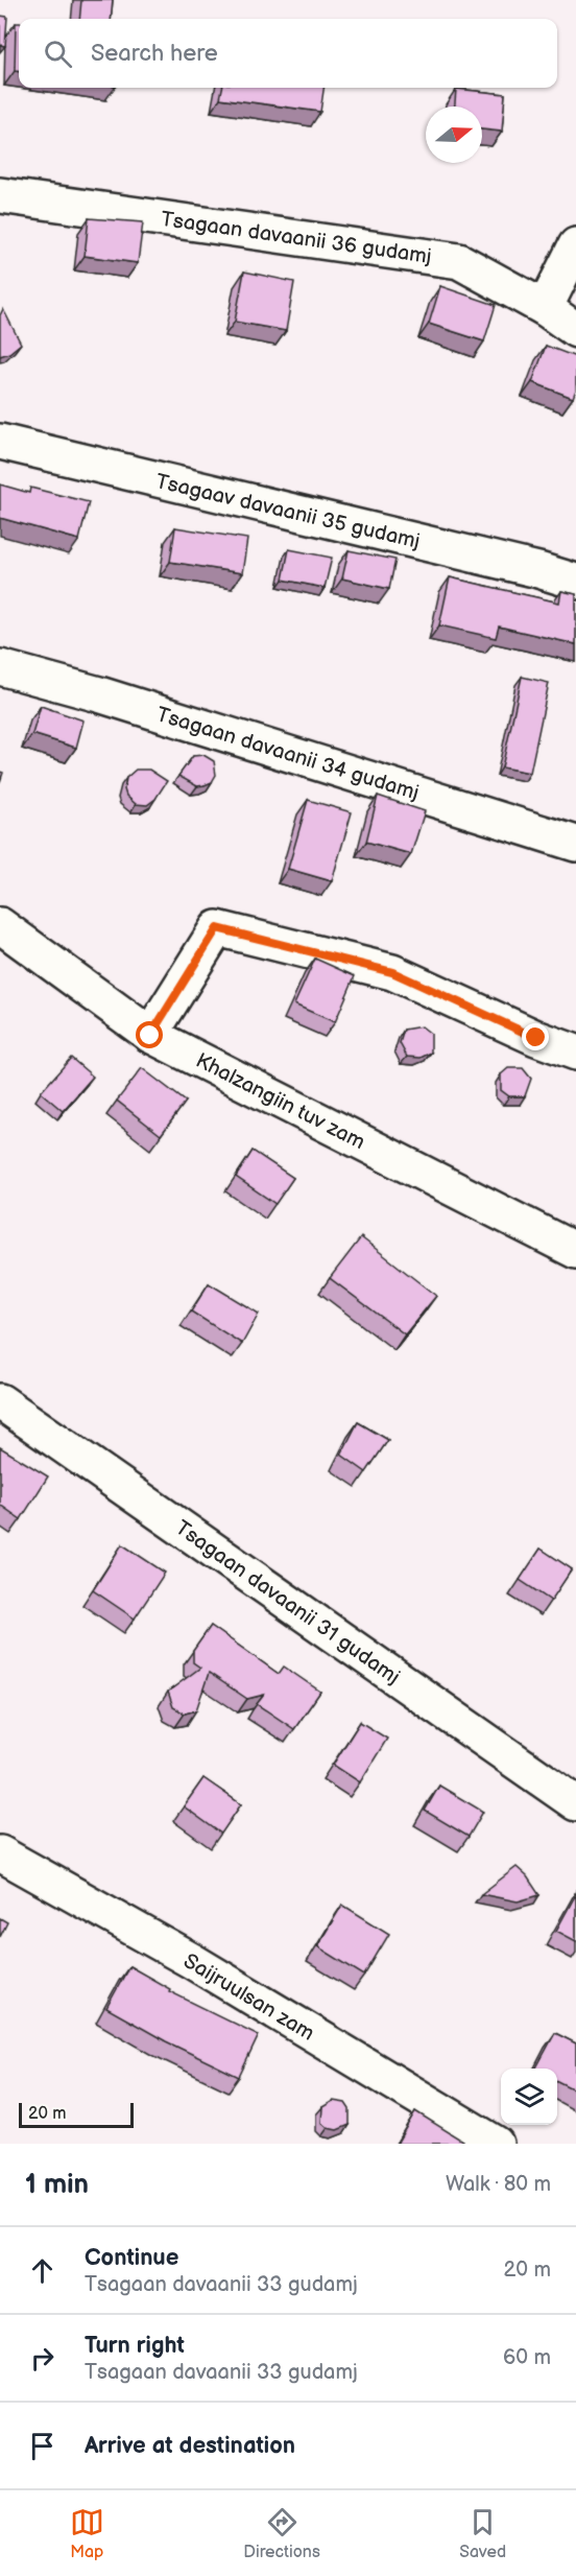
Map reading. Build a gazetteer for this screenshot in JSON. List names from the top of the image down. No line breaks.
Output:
{"streets":{"street":["Tsagaan davaanii 36 gudamj","Tsagaav davaanii 35 gudamj","Tsagaan davaanii 34 gudamj","Khalzangiin tuv zam","Tsagaan davaanii 31 gudamj","Saijruulsan zam"]},"scale_bar":"20 m","north":"right","page":{"search":"Search here","scale":"20 m","heading":["1 min","Walk · 80 m"],"list":[["Continue","Tsagaan davaanii 33 gudamj","20 m"],["Turn right","Tsagaan davaanii 33 gudamj","60 m"],"Arrive at destination"],"nav":["Map","Directions","Saved"]}}
